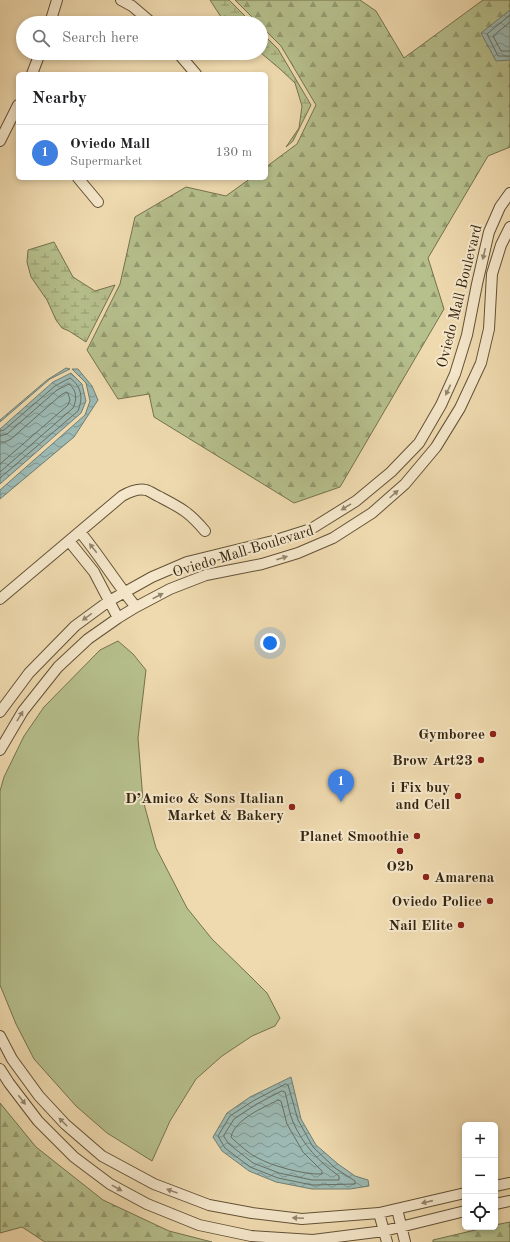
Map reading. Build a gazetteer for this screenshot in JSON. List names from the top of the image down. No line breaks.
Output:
{"streets":{"street":["Oviedo Mall Boulevard"]},"places":["Gymboree","Brow Art23","i Fix buy and Cell","D’Amico & Sons Italian Market & Bakery","Planet Smoothie","O2b","Amarena","Oviedo Police","Nail Elite"],"page":{"search":"Search here","heading":"Nearby","list":[{"mark":"1","name":"Oviedo Mall","note":"Supermarket","value":"130 m"}],"pins":"1","map_buttons":["+","−"]}}
